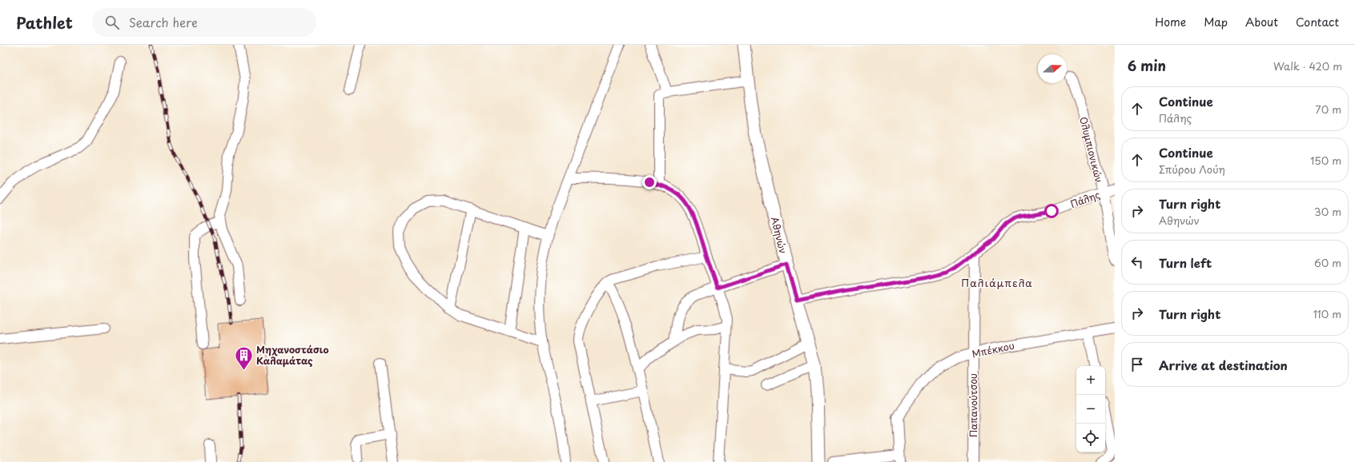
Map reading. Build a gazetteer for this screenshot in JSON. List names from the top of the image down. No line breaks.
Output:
{"streets":{"main road":["Αθηνών"],"street":["Ολυμπιονικών","Πάλης","Μπέκκου","Παπανούτσου"]},"crossings":[["Ολυμπιονικών","Πάλης"],["Πάλης","Αθηνών"],["Πάλης","Παπανούτσου"],["Μπέκκου","Παπανούτσου"]],"districts":["Παλιάμπελα"],"places":{"building":["Μηχανοστάσιο Καλαμάτας"]},"north":"right","page":{"header":"Pathlet","search":"Search here","nav":["Home","Map","About","Contact"],"heading":["6 min","Walk · 420 m"],"list":[["Continue","Πάλης","70 m"],["Continue","Σπύρου Λούη","150 m"],["Turn right","Αθηνών","30 m"],["Turn left","60 m"],["Turn right","110 m"],"Arrive at destination"],"map_buttons":["+","−"]}}
